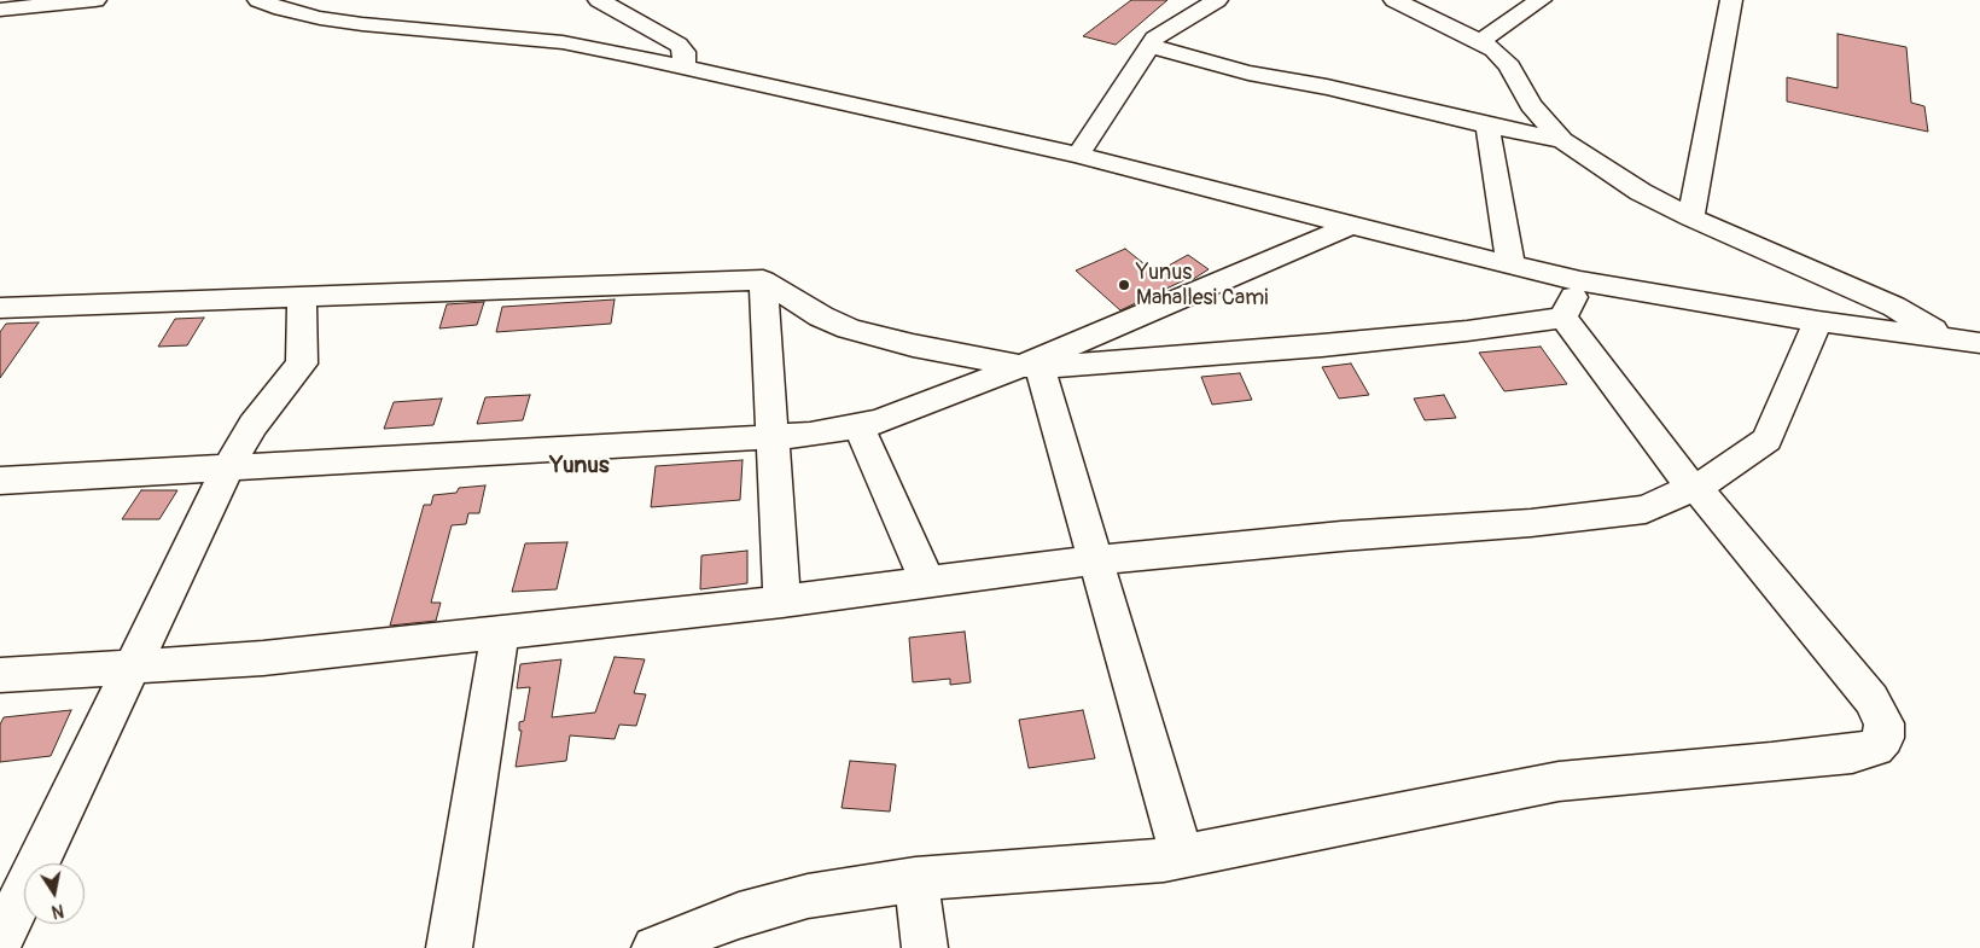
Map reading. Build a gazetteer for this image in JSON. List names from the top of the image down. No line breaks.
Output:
{"districts":["Yunus"],"places":["Yunus Mahallesi Cami"],"north":"bottom"}
